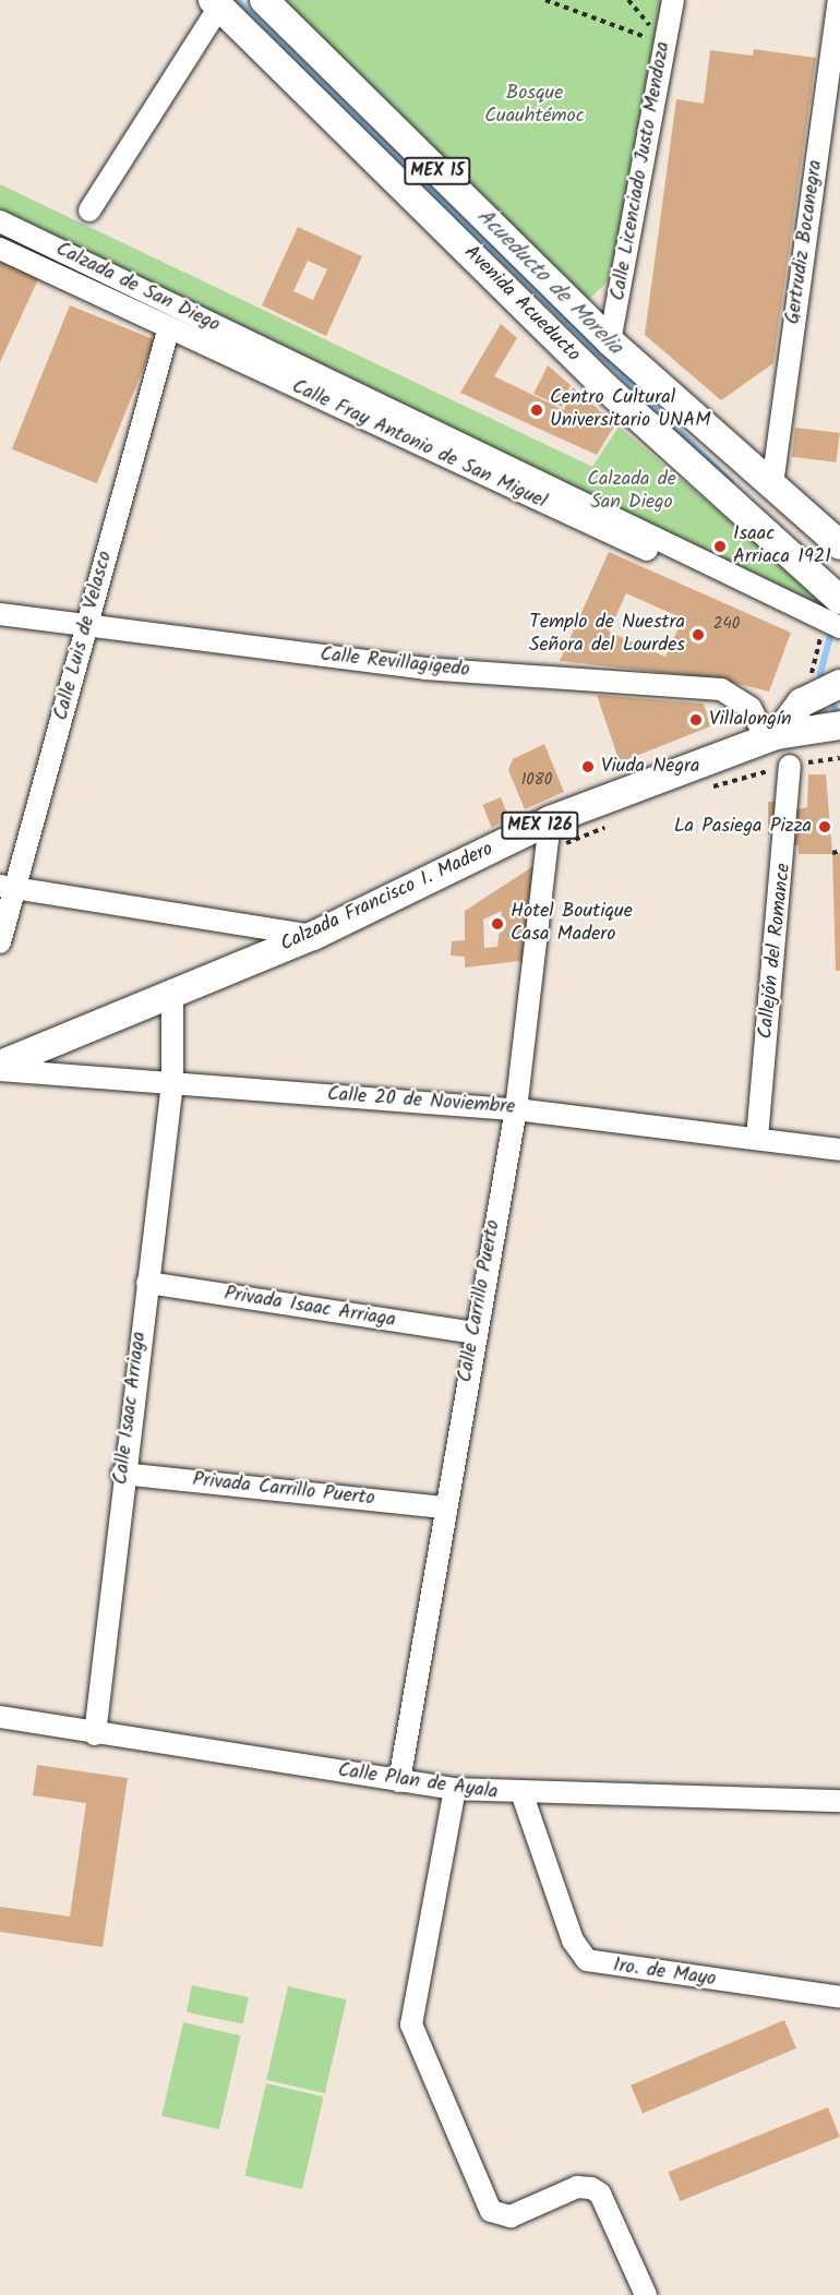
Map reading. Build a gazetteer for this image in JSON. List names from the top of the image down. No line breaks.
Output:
{"streets":{"main road":["MEX 15","Avenida Acueducto","MEX 126","Calzada Francisco I. Madero"],"street":["Calle Licenciado Justo Mendoza","Gertrudiz Bocanegra","Calzada de San Diego","Calle Fray Antonio de San Miguel","Calle Luis de Velasco","Calle Revillagigedo","Callejón del Romance","Calle 20 de Noviembre","Calle Carrillo Puerto","Privada Isaac Arriaga","Calle Isaac Arriaga","Privada Carrillo Puerto","Calle Plan de Ayala","1ro. de Mayo"]},"crossings":[["Calle Licenciado Justo Mendoza","Avenida Acueducto"],["Gertrudiz Bocanegra","Avenida Acueducto"],["Calzada de San Diego","Calle Fray Antonio de San Miguel"],["Calle Fray Antonio de San Miguel","Calle Luis de Velasco"],["Calle Luis de Velasco","Calle Revillagigedo"],["Calle Revillagigedo","MEX 126"],["Calle Revillagigedo","Calzada Francisco I. Madero"],["MEX 126","Calzada Francisco I. Madero"],["Calzada Francisco I. Madero","Calle 20 de Noviembre"],["Calzada Francisco I. Madero","Calle Carrillo Puerto"],["Calzada Francisco I. Madero","Calle Isaac Arriaga"],["Callejón del Romance","Calle 20 de Noviembre"],["Calle 20 de Noviembre","Calle Carrillo Puerto"],["Calle 20 de Noviembre","Calle Isaac Arriaga"],["Calle Carrillo Puerto","Privada Isaac Arriaga"],["Calle Carrillo Puerto","Privada Carrillo Puerto"],["Calle Carrillo Puerto","Calle Plan de Ayala"],["Privada Isaac Arriaga","Calle Isaac Arriaga"],["Calle Isaac Arriaga","Privada Carrillo Puerto"],["Calle Isaac Arriaga","Calle Plan de Ayala"],["Calle Plan de Ayala","1ro. de Mayo"]],"water":["Acueducto de Morelia"],"parks":["Bosque Cuauhtémoc","Calzada de San Diego"],"places":["Centro Cultural Universitario UNAM","Isaac Arriaca 1921","Templo de Nuestra Señora del Lourdes","Villalongín","Viuda Negra","La Pasiega Pizza","Hotel Boutique Casa Madero"],"house_numbers":["240","1080"]}
